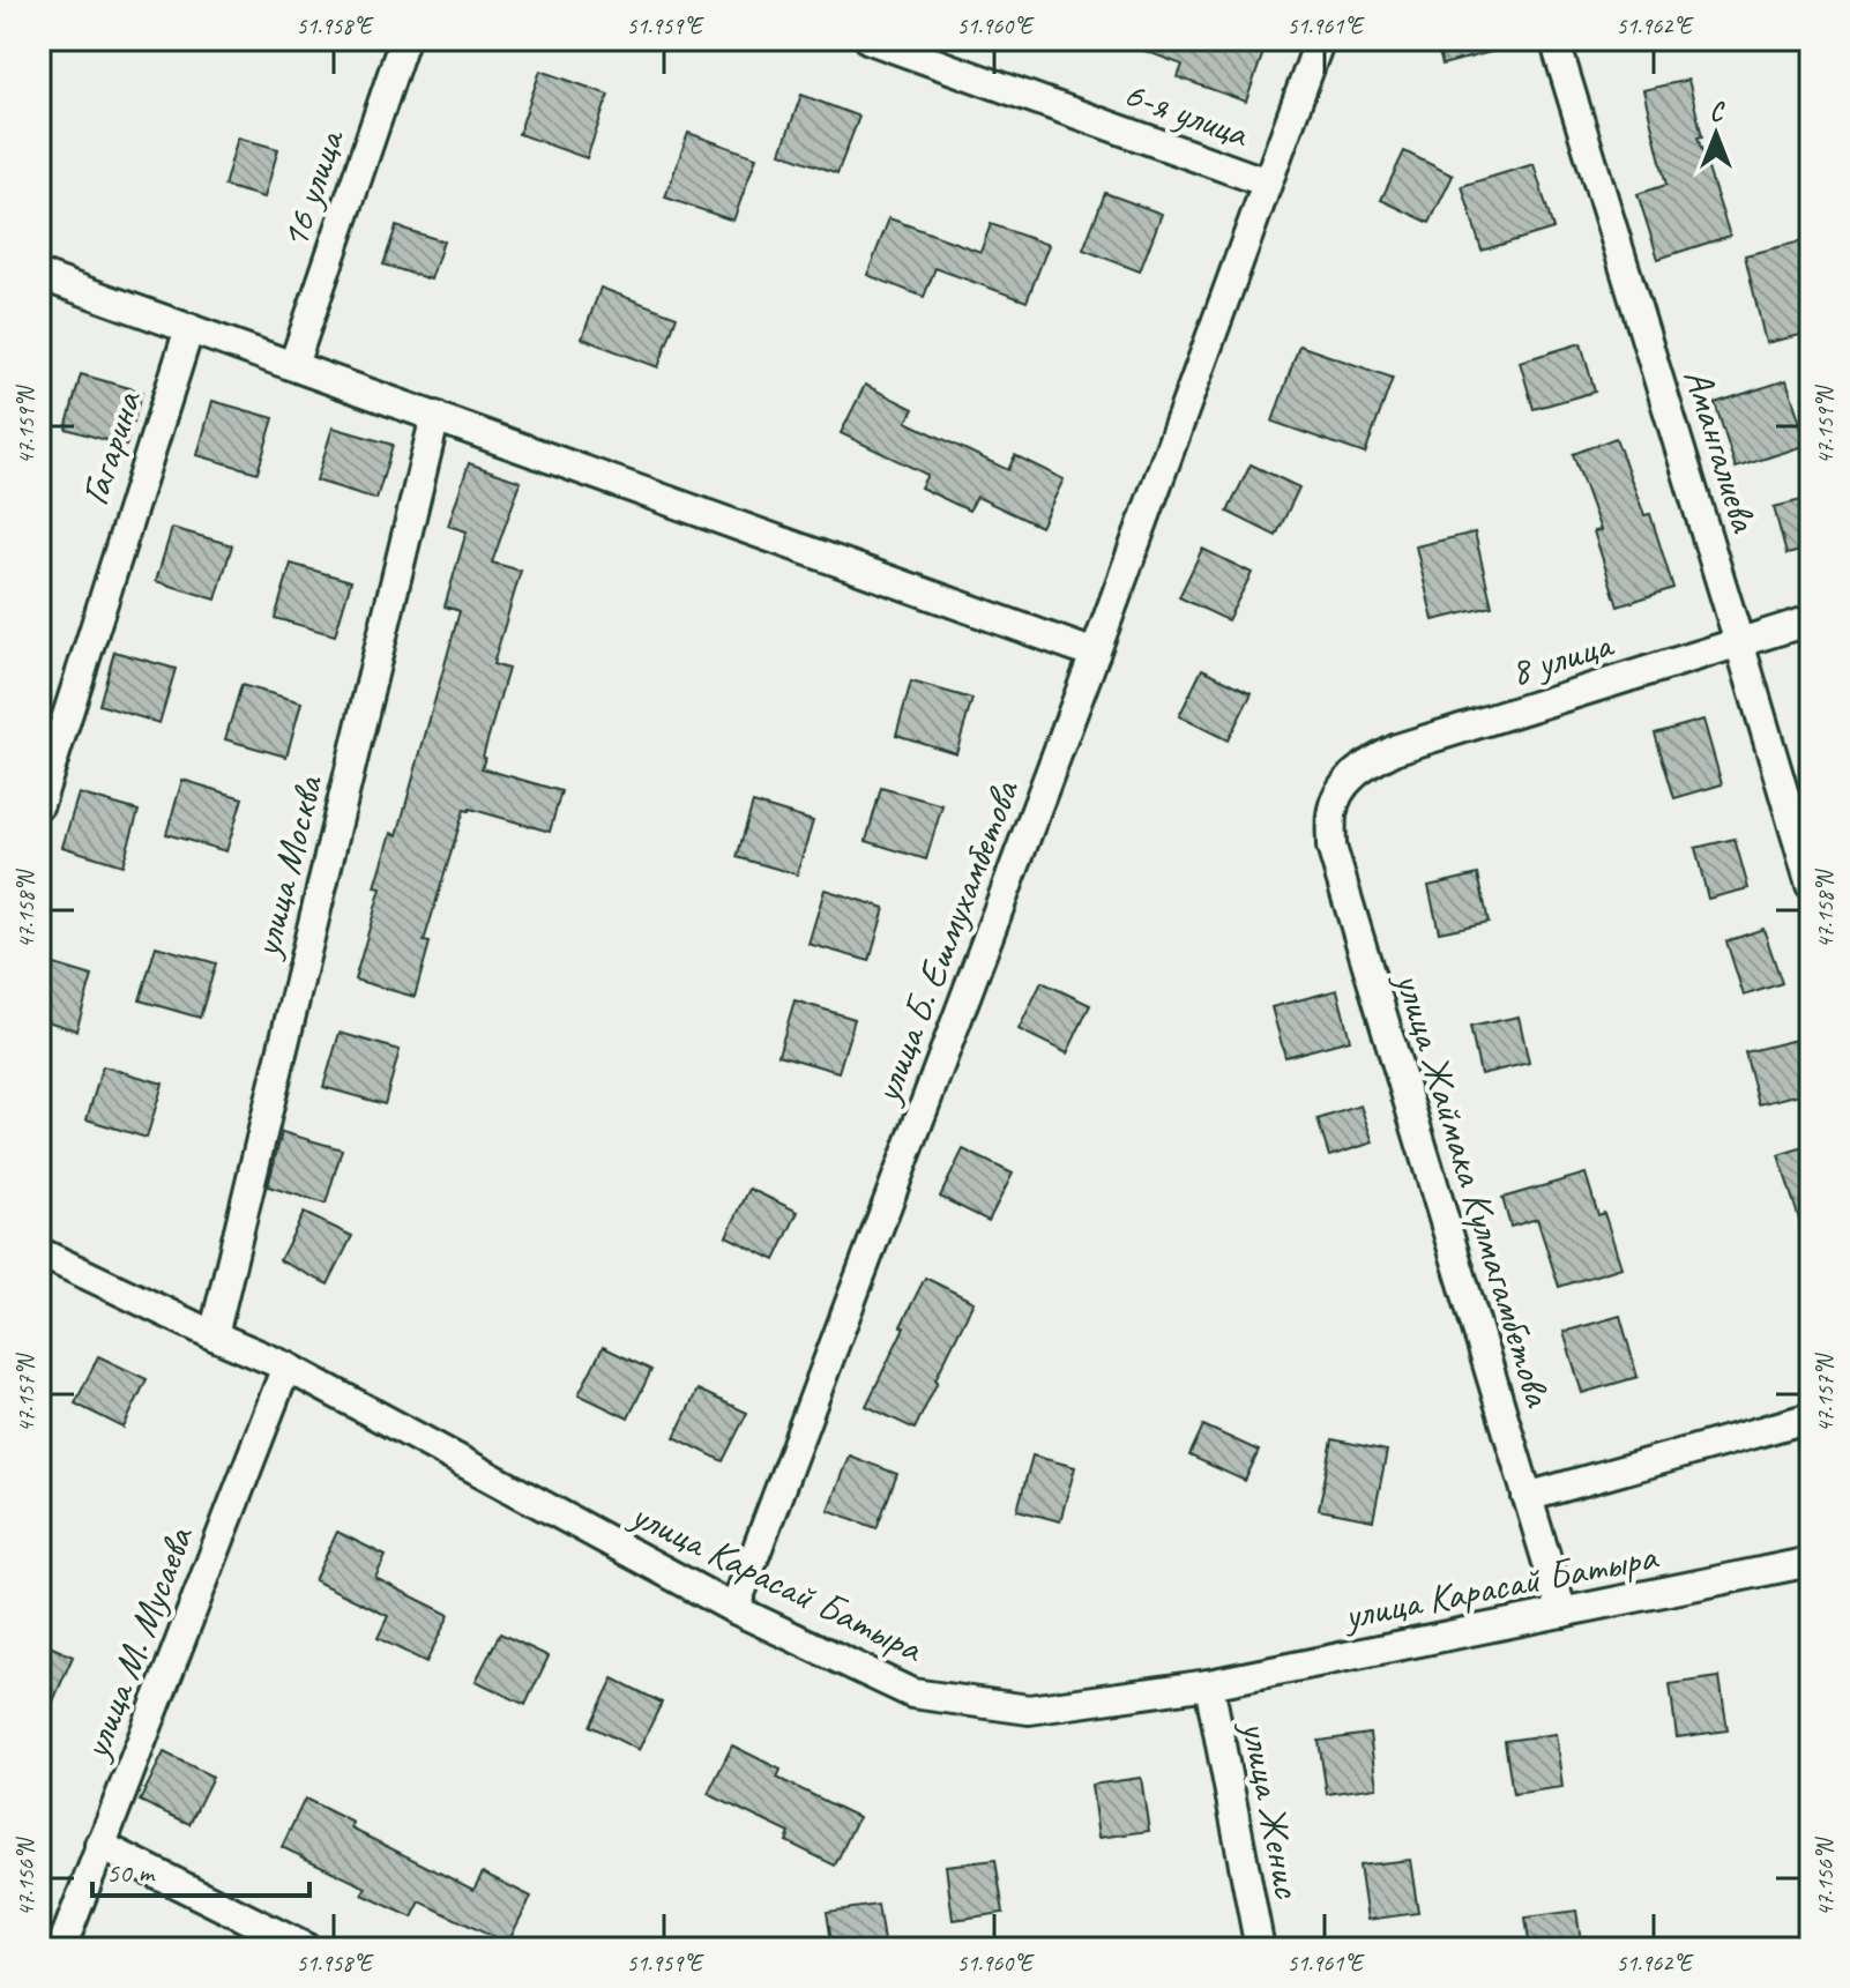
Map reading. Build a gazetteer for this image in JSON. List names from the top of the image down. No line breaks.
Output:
{"streets":{"street":["6-я улица","16 улица","Гагарина","Амангалиева","8 улица","улица Москва","улица Б. Ешмухамбетова","улица Жаймака Кулмагамбетова","улица Карасай Батыра","улица М. Мусаева","улица Женис"]},"crossings":[["6-я улица","улица Б. Ешмухамбетова"],["Амангалиева","8 улица"],["8 улица","улица Жаймака Кулмагамбетова"],["улица Москва","улица Карасай Батыра"],["улица Б. Ешмухамбетова","улица Карасай Батыра"],["улица Жаймака Кулмагамбетова","улица Карасай Батыра"],["улица Карасай Батыра","улица М. Мусаева"],["улица Карасай Батыра","улица Женис"]],"scale_bar":"50 m","north":"top","coordinates":["51.958°E","51.959°E","51.960°E","51.961°E","51.962°E","47.159°N","47.158°N","47.157°N","47.156°N"]}
